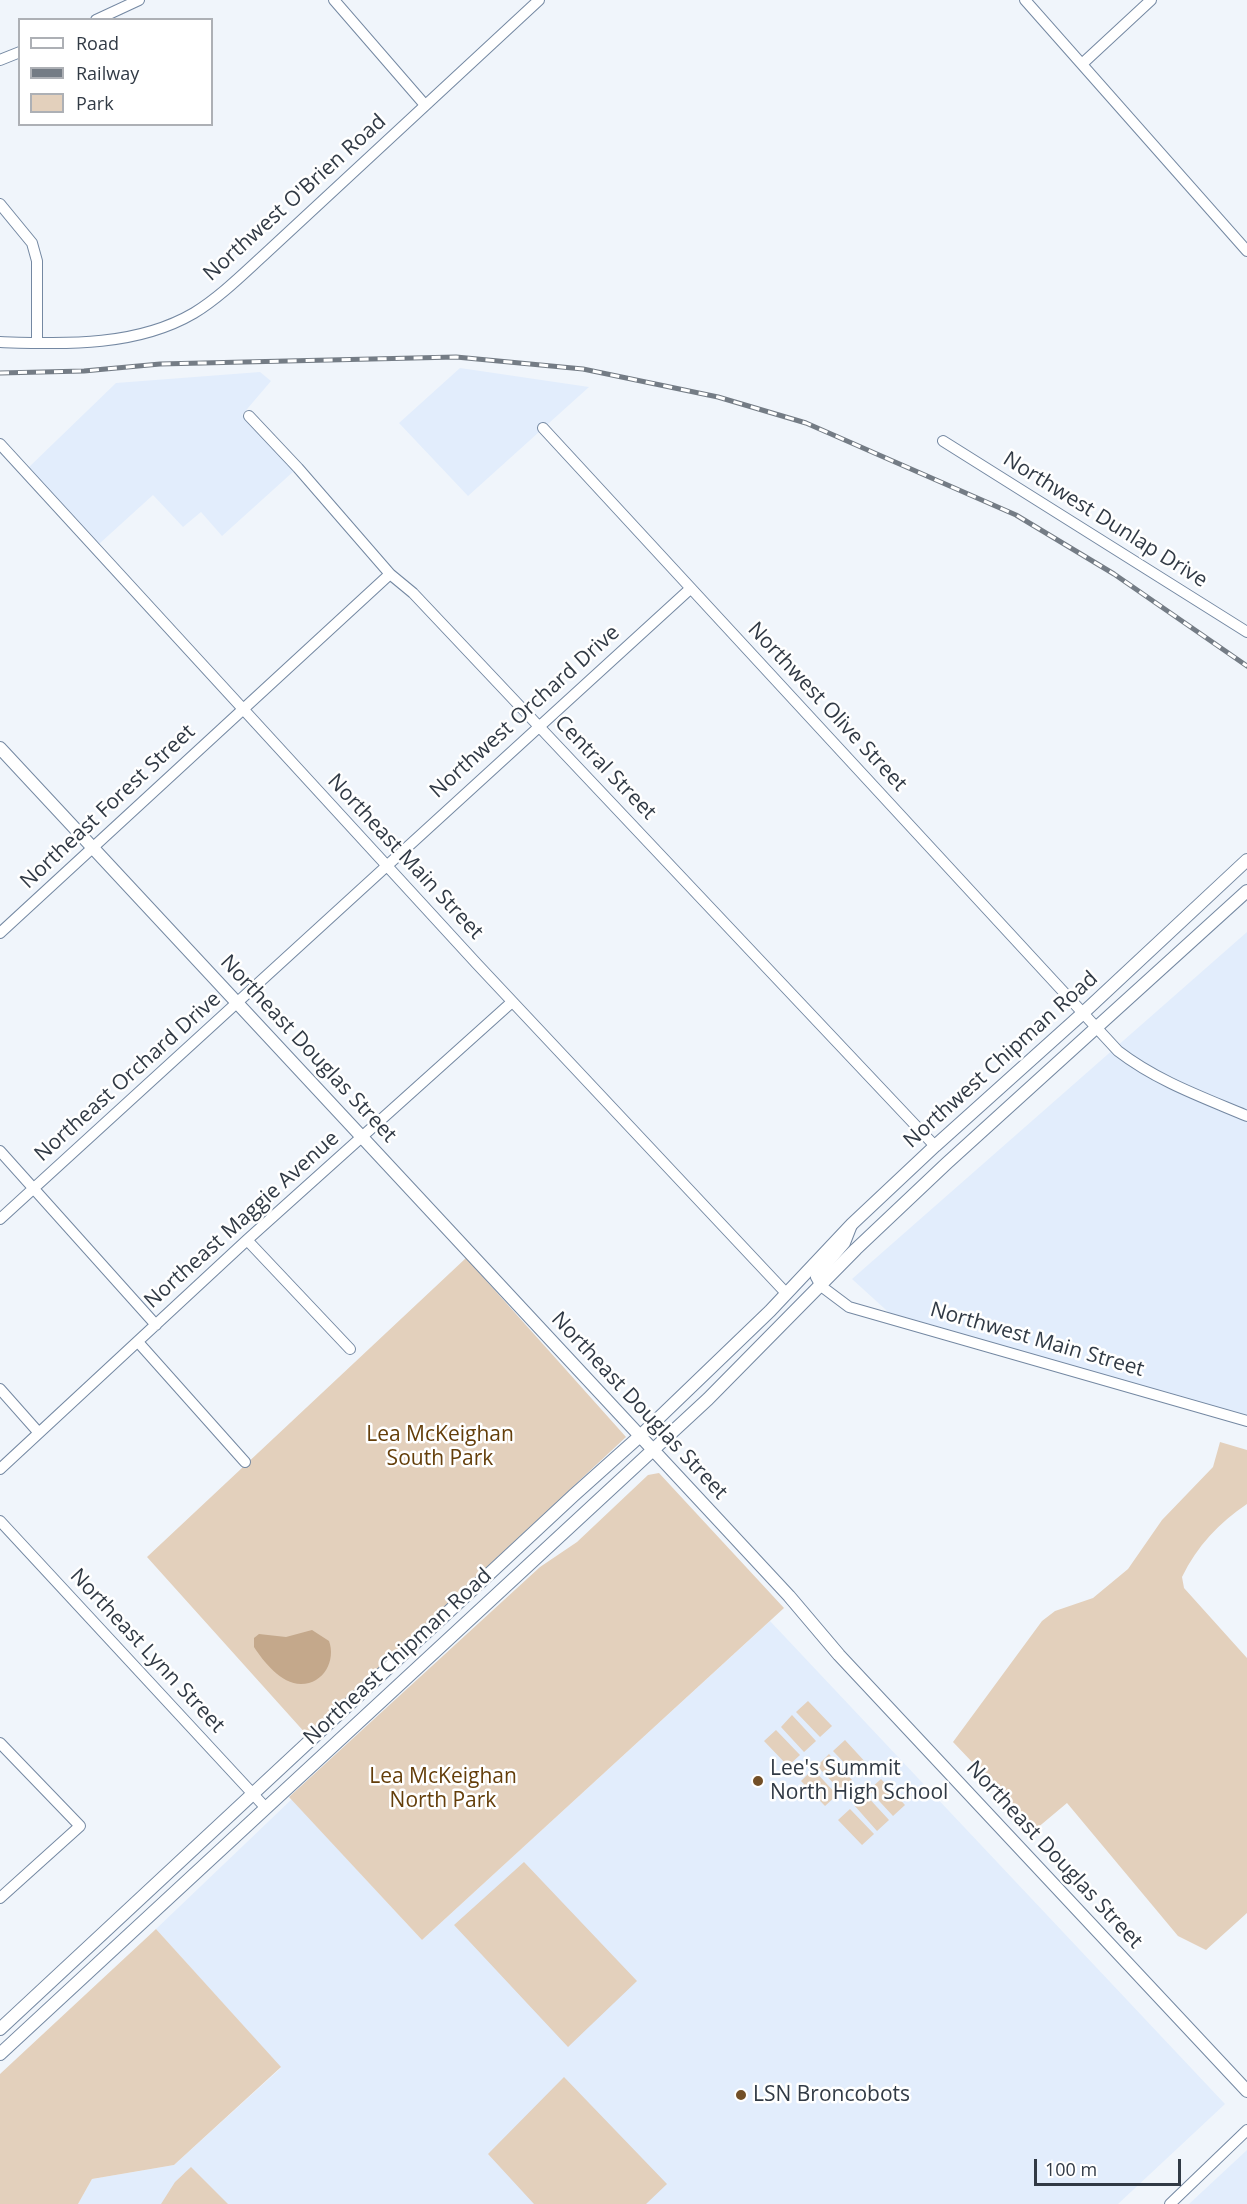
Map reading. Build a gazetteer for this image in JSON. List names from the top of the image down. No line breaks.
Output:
{"streets":{"main road":["Northeast Douglas Street","Northwest Chipman Road","Northeast Chipman Road"],"street":["Northwest O'Brien Road","Northwest Dunlap Drive","Northwest Olive Street","Northwest Orchard Drive","Central Street","Northeast Forest Street","Northeast Main Street","Northeast Orchard Drive","Northeast Maggie Avenue","Northwest Main Street","Northeast Lynn Street"]},"crossings":[["Northwest Olive Street","Northwest Orchard Drive"],["Northwest Olive Street","Northwest Chipman Road"],["Northwest Orchard Drive","Central Street"],["Northwest Orchard Drive","Northeast Main Street"],["Northwest Orchard Drive","Northeast Orchard Drive"],["Central Street","Northeast Forest Street"],["Central Street","Northwest Chipman Road"],["Northeast Forest Street","Northeast Main Street"],["Northeast Forest Street","Northeast Douglas Street"],["Northeast Main Street","Northwest Chipman Road"],["Northeast Main Street","Northeast Orchard Drive"],["Northeast Main Street","Northeast Maggie Avenue"],["Northeast Main Street","Northeast Chipman Road"],["Northeast Douglas Street","Northeast Orchard Drive"],["Northeast Douglas Street","Northeast Maggie Avenue"],["Northeast Douglas Street","Northeast Chipman Road"],["Northwest Chipman Road","Northwest Main Street"],["Northwest Chipman Road","Northeast Chipman Road"],["Northwest Main Street","Northeast Chipman Road"],["Northeast Lynn Street","Northeast Chipman Road"]],"parks":["Lea McKeighan South Park","Lea McKeighan North Park"],"places":["Lee's Summit North High School","LSN Broncobots"],"legend":["Road","Railway","Park"],"scale_bar":"100 m"}
